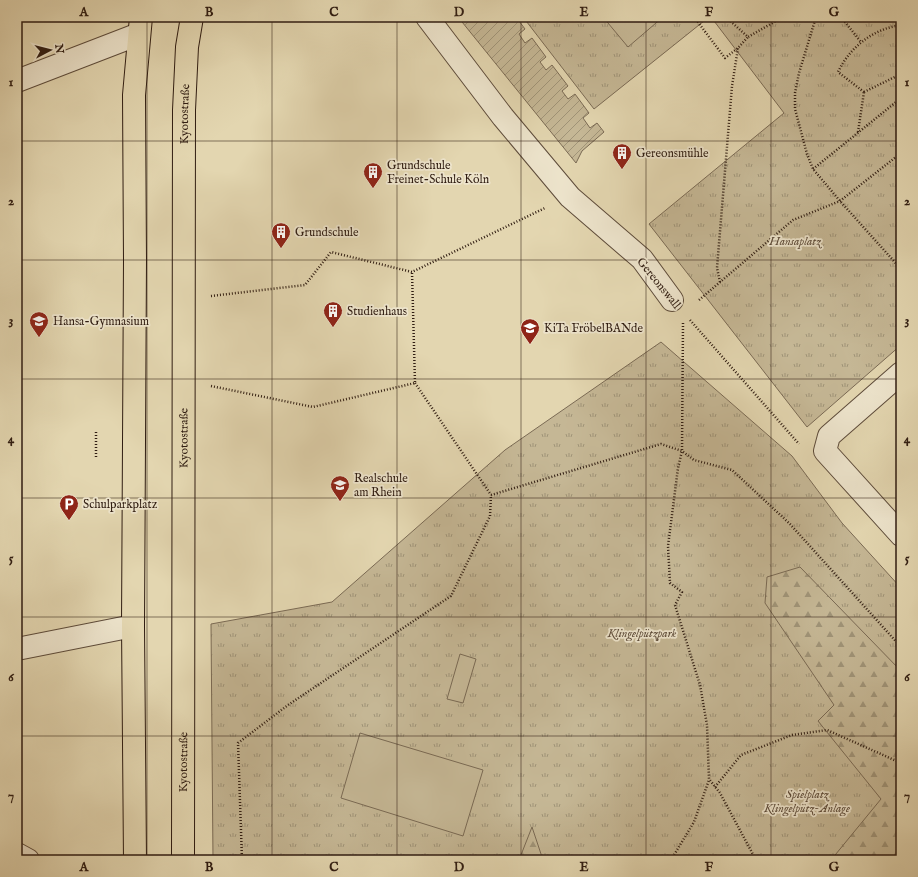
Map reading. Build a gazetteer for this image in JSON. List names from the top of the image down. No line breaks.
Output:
{"streets":{"main road":["Kyotostraße"],"street":["Gereonswall"]},"parks":["Hansaplatz","Klingelpützpark","Spielplatz Klingelpütz-Anlage"],"places":{"building":["Gereonsmühle","Grundschule Freinet-Schule Köln","Grundschule","Studienhaus"],"school or university":["Hansa-Gymnasium","KiTa FröbelBANde","Realschule am Rhein"],"parking":["Schulparkplatz"]},"north":"right","grid":{"columns":["A","B","C","D","E","F","G"],"rows":["1","2","3","4","5","6","7"]}}
